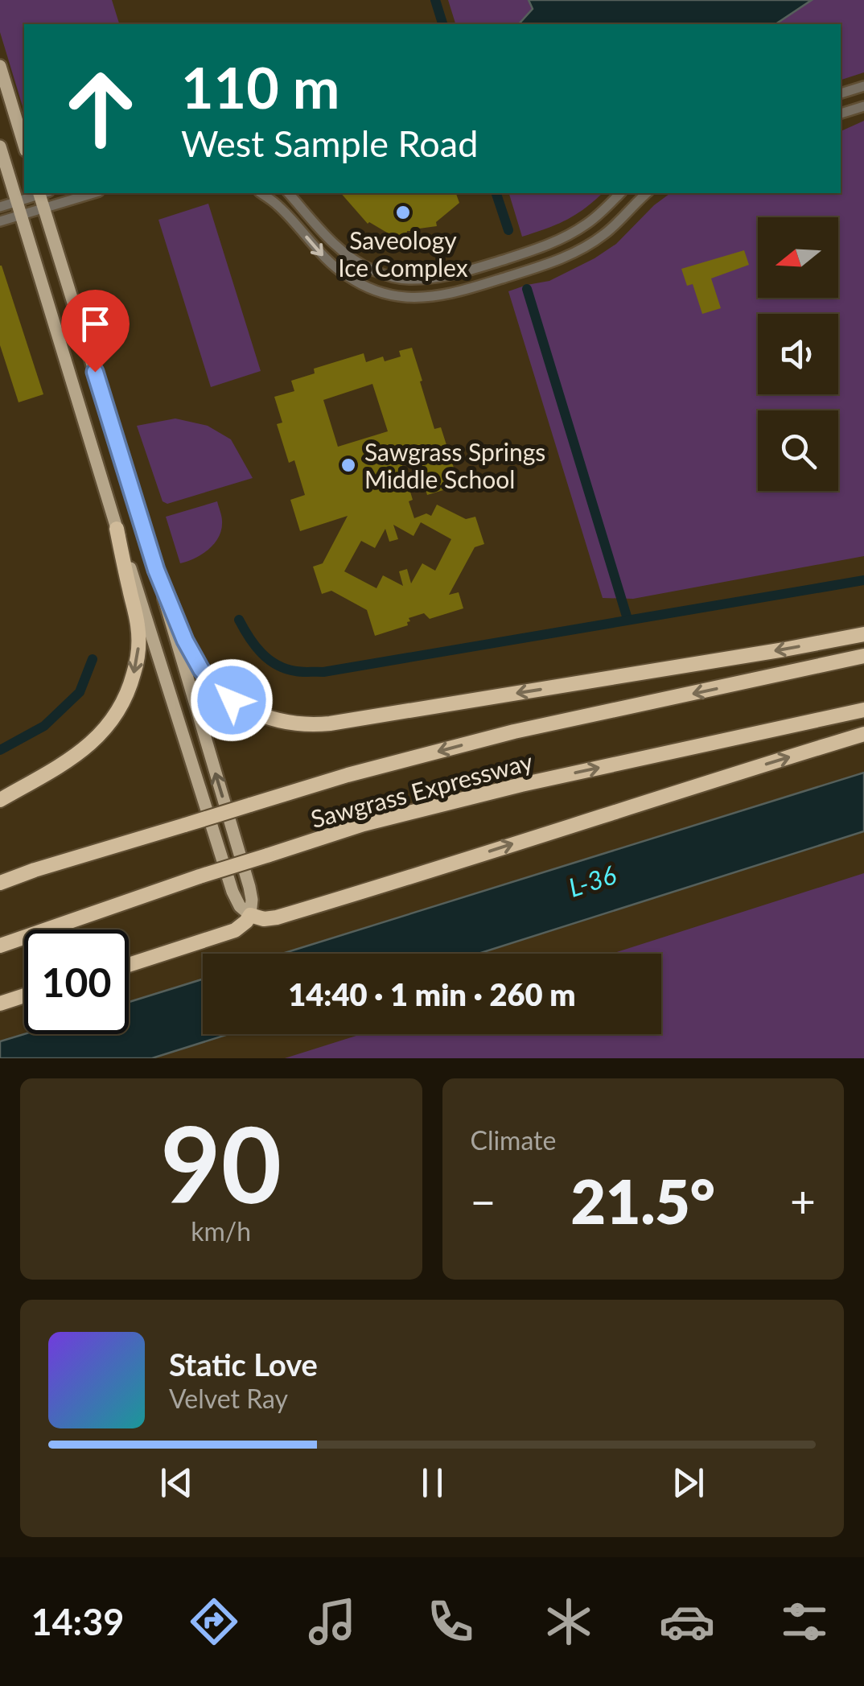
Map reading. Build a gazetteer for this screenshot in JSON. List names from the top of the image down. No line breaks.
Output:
{"streets":{"highway":["Sawgrass Expressway"]},"water":["L-36"],"places":["Saveology Ice Complex","Sawgrass Springs Middle School"],"north":"left","page":{"turn":["110 m","West Sample Road"],"limit":"100","trip":"14:40 · 1 min · 260 m","tile":[["90","km/h"],"Climate"],"heat":["−","21.5°","+"],"song":["Static Love","Velvet Ray"],"tabs":"14:39"}}
